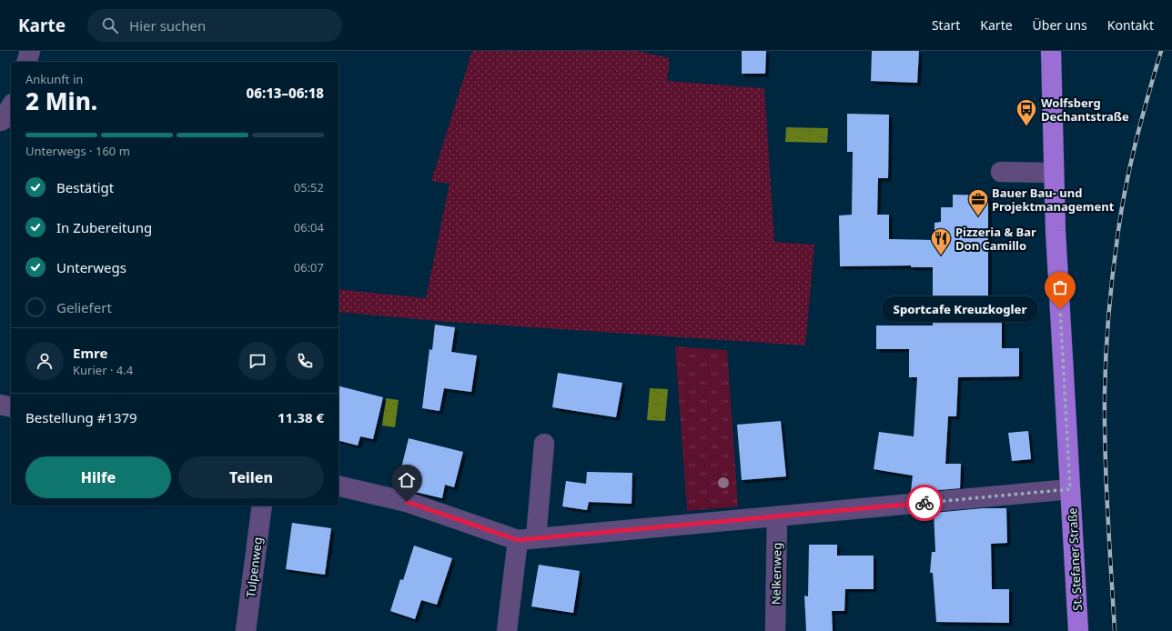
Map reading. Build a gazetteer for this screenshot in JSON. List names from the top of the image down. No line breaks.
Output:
{"streets":{"main road":["St. Stefaner Straße"],"street":["Tulpenweg","Nelkenweg"]},"places":{"bus stop":["Wolfsberg Dechantstraße"],"office":["Bauer Bau- und Projektmanagement"],"restaurant":["Pizzeria & Bar Don Camillo"],"other":["Sportcafe Kreuzkogler"]},"page":{"header":"Karte","search":"Hier suchen","nav":["Start","Karte","Über uns","Kontakt"],"heading":["2 Min.","Ankunft in","06:13–06:18"],"panel":["Emre","Kurier · 4.4","Bestellung #1379","11.38 €"],"bar":"Unterwegs · 160 m","list":[["Bestätigt","05:52"],["In Zubereitung","06:04"],["Unterwegs","06:07"],"Geliefert"],"bubble":"Sportcafe Kreuzkogler","buttons":["Hilfe","Teilen"]}}
